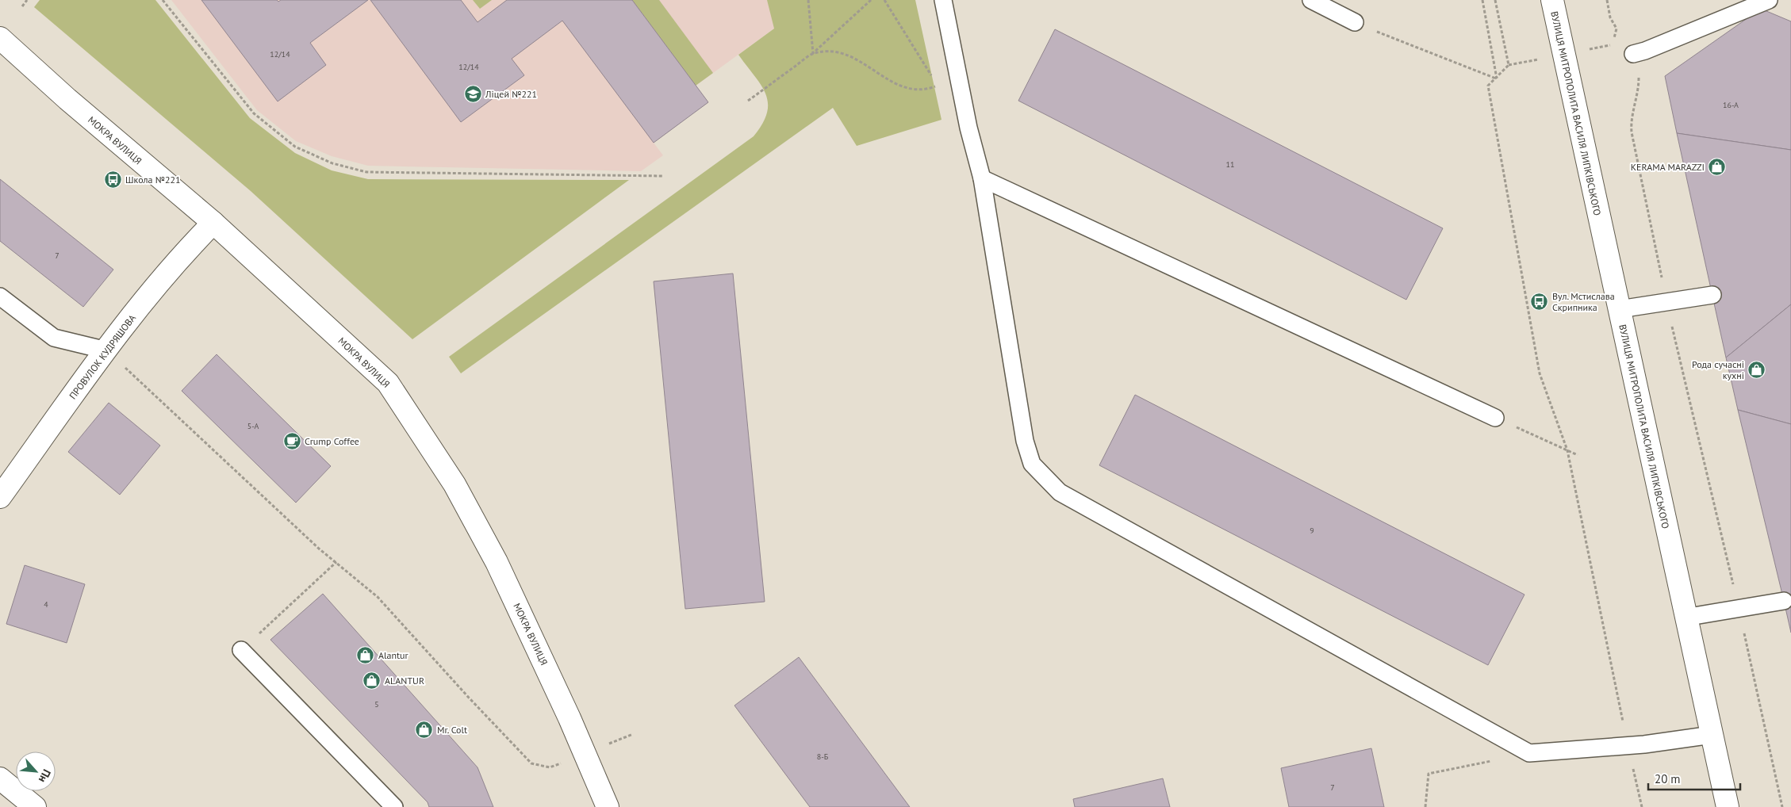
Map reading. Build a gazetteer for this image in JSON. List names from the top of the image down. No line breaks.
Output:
{"streets":{"street":["ВУЛИЦЯ МИТРОПОЛИТА ВАСИЛЯ ЛИПКІВСЬКОГО","МОКРА ВУЛИЦЯ","ПРОВУЛОК КУДРЯШОВА"]},"crossings":[["МОКРА ВУЛИЦЯ","ПРОВУЛОК КУДРЯШОВА"]],"places":{"school or university":["Ліцей №221"],"shop":["KERAMA MARAZZI","Рода сучасні кухні","Alantur","ALANTUR","Mr. Colt"],"bus stop":["Школа №221","Вул. Мстислава Скрипника"],"cafe":["Crump Coffee"]},"house_numbers":["12/14","12/14","16-А","11","7","5-А","9","4","5","8-Б","7"],"scale_bar":"20 m","north":"bottom right"}
